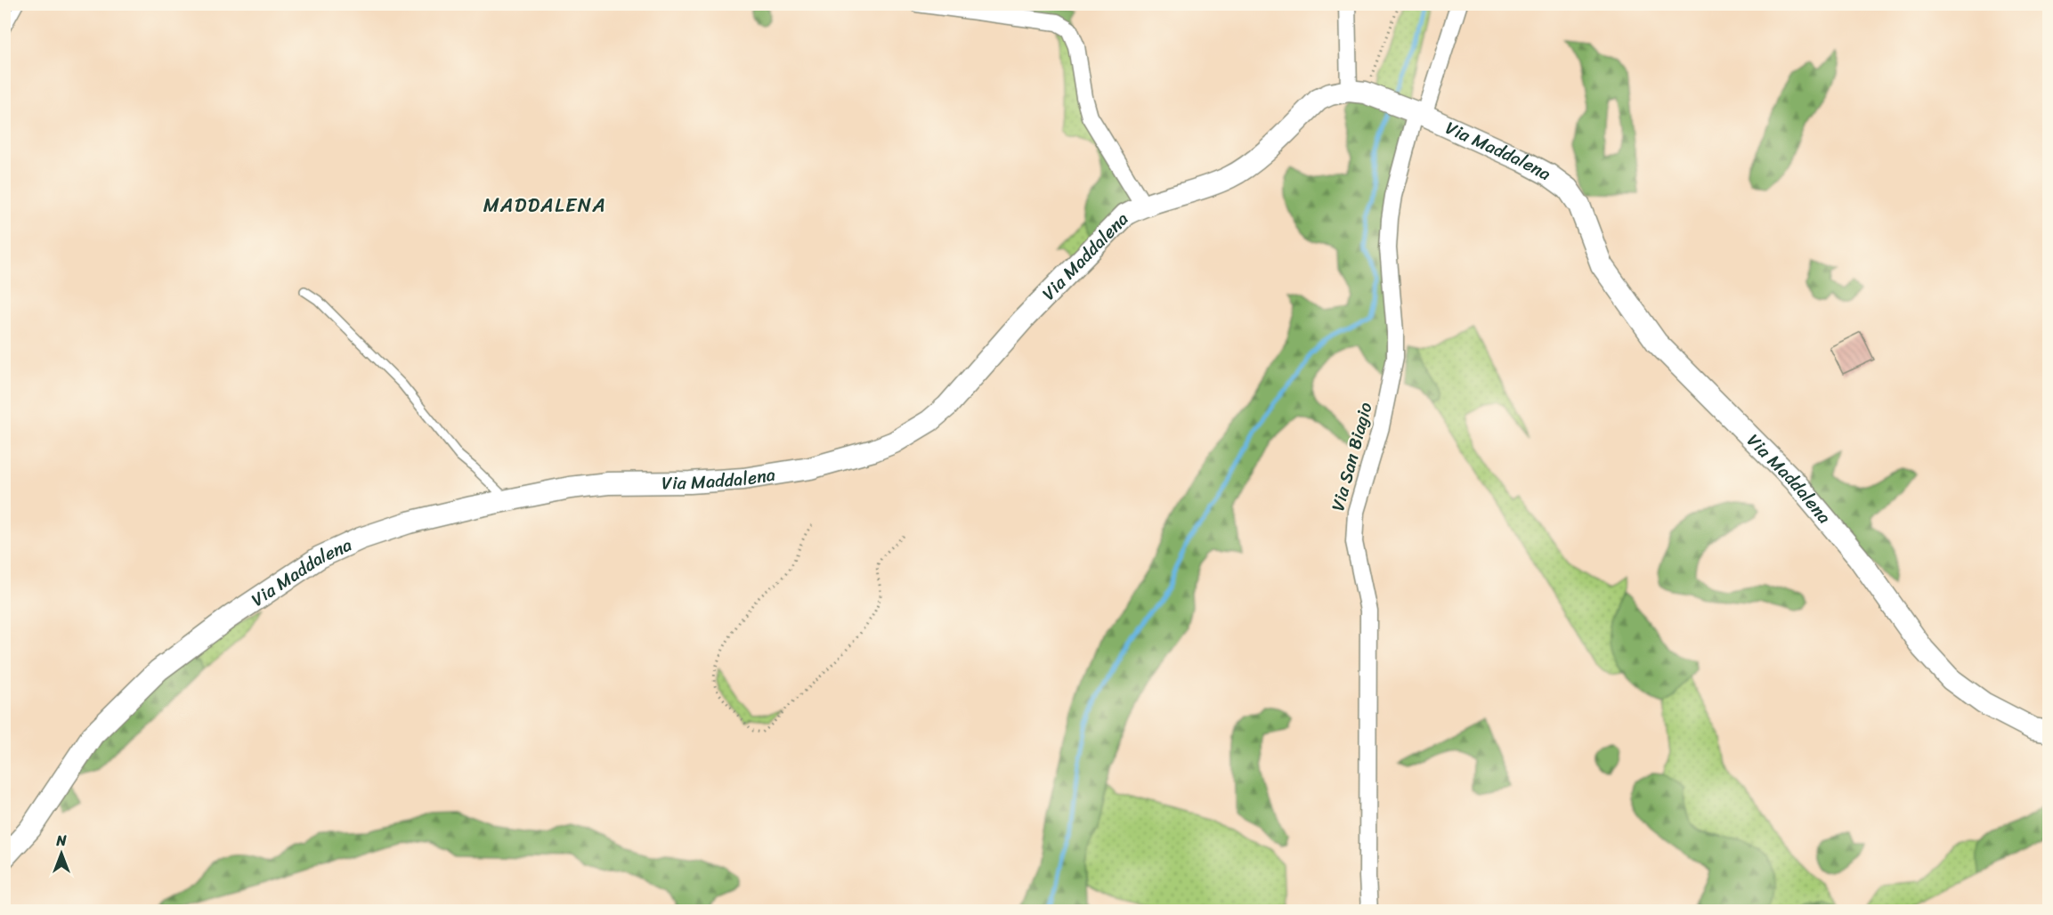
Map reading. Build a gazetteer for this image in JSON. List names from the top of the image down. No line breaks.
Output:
{"streets":{"street":["Via Maddalena","Via San Biagio"]},"crossings":[["Via Maddalena","Via San Biagio"]],"districts":["MADDALENA"],"north":"top"}
